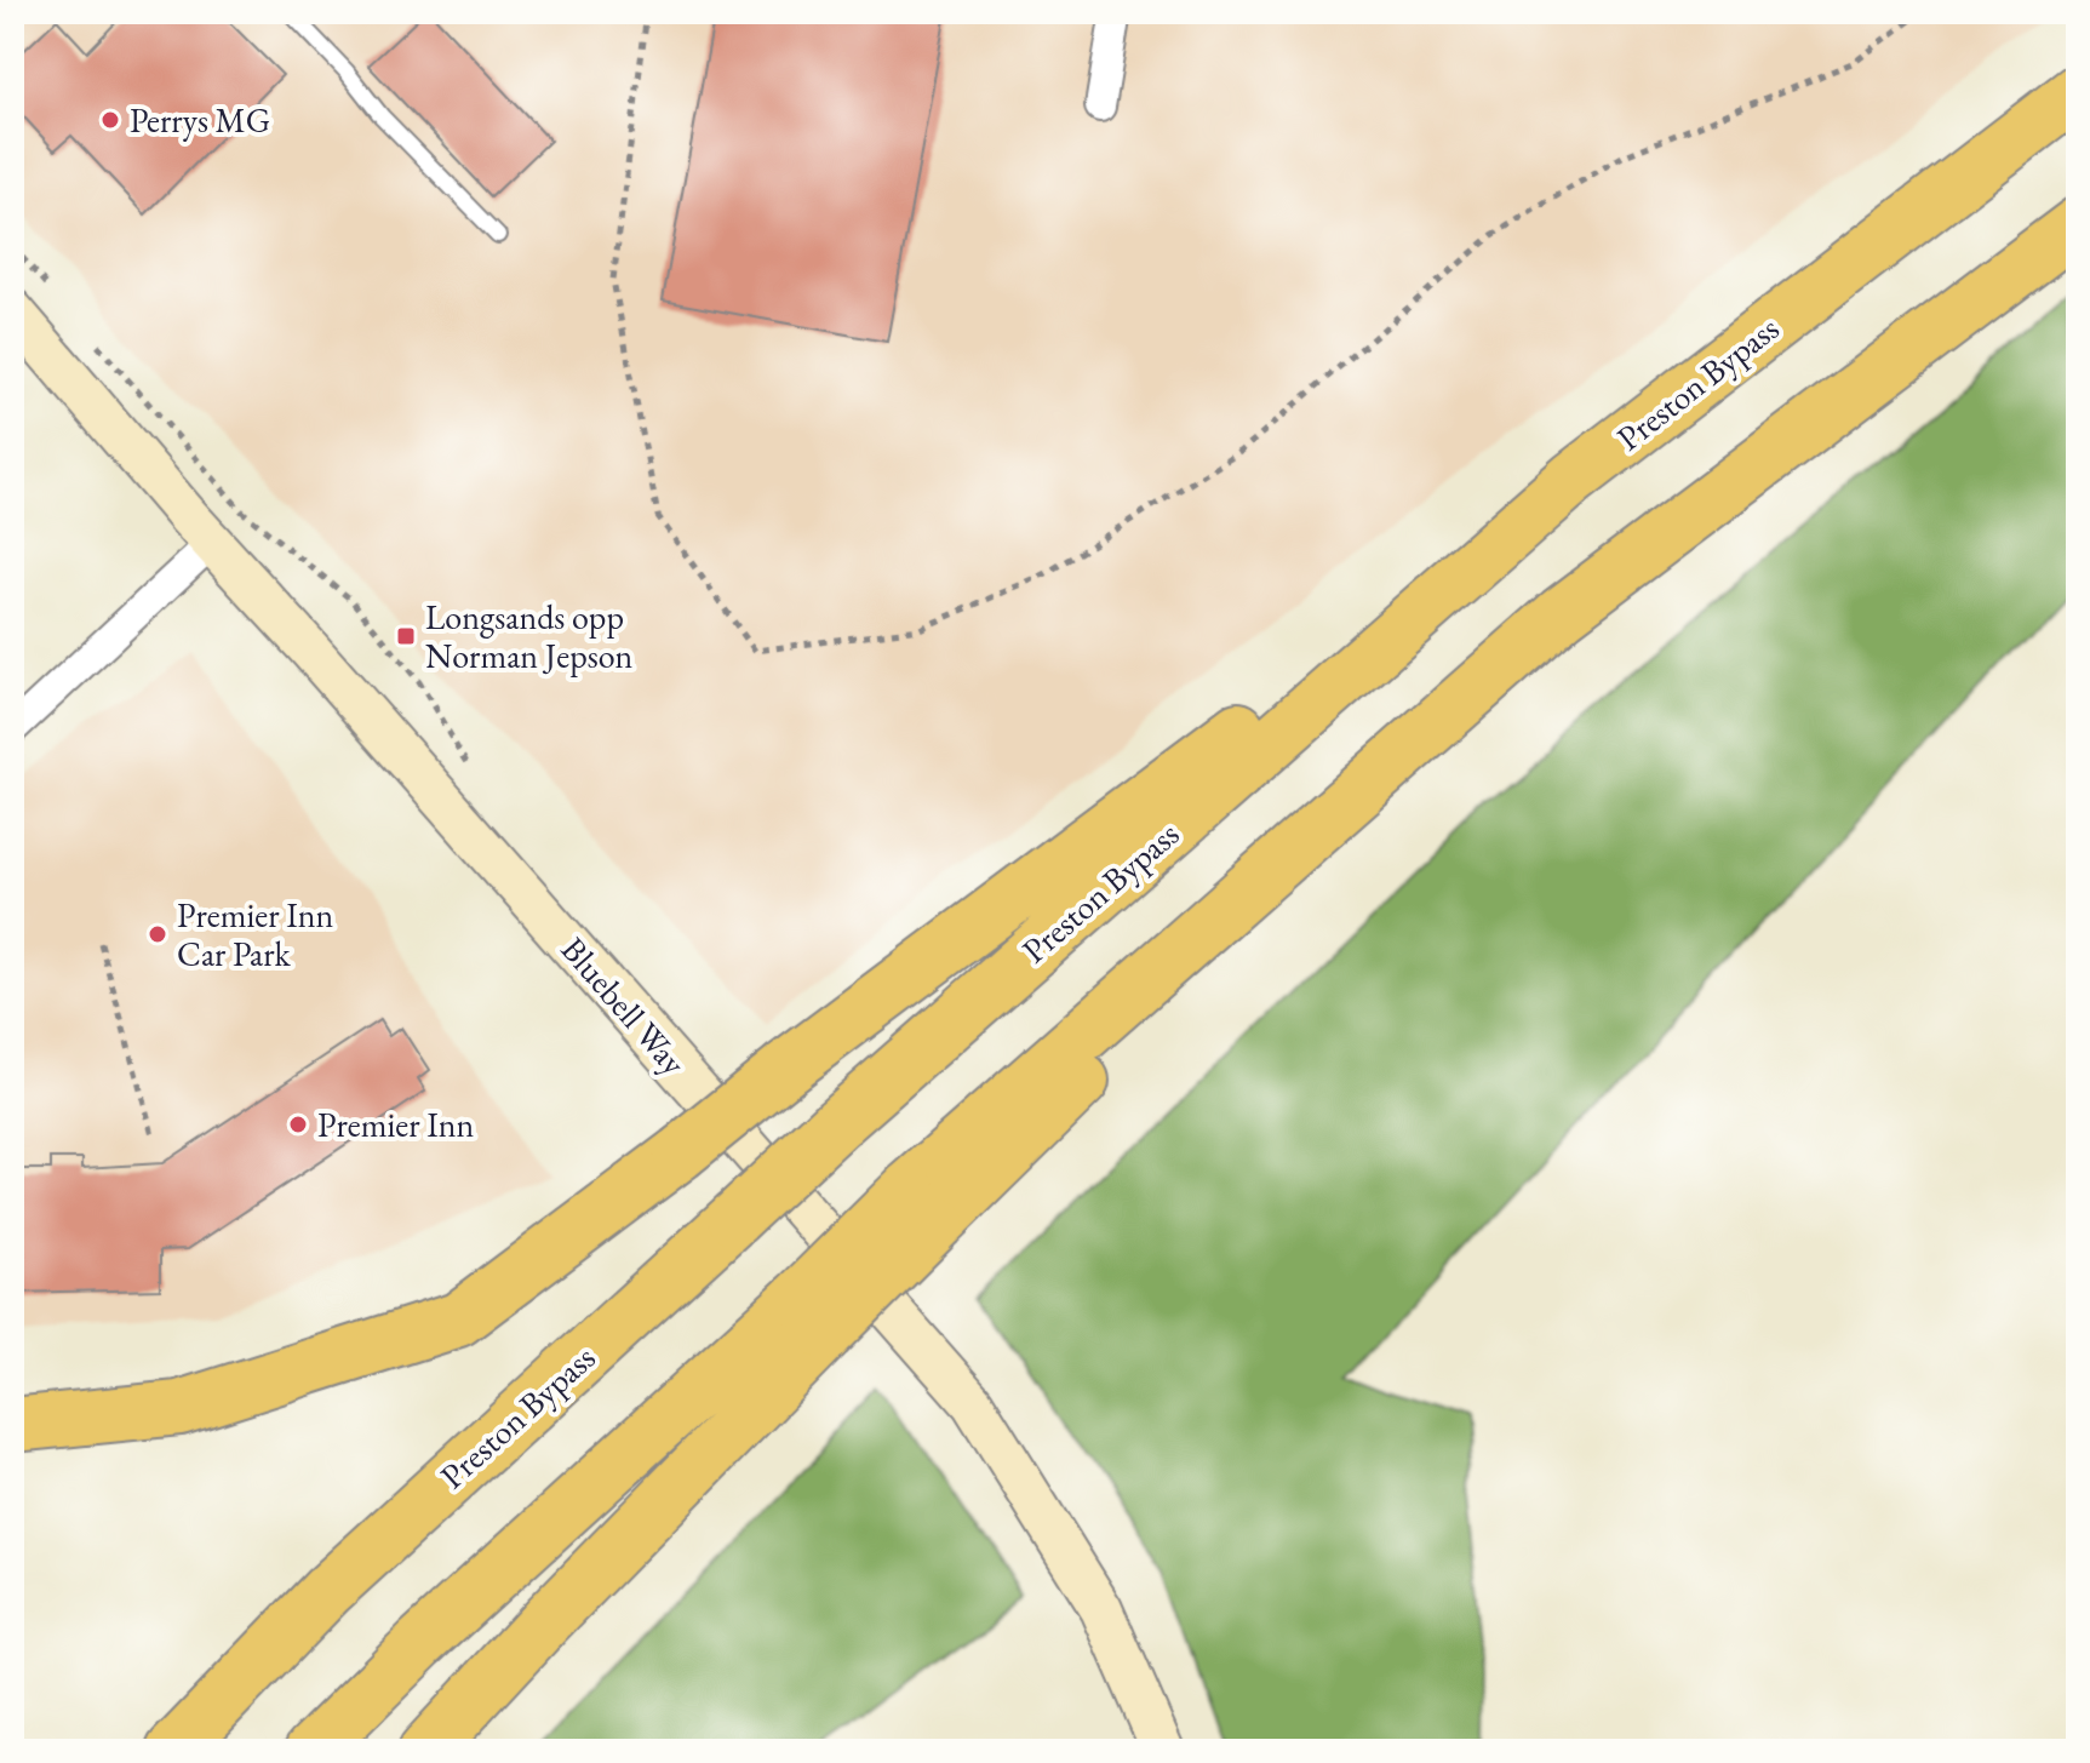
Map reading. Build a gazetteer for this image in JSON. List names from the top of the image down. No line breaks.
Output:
{"streets":{"highway":["Preston Bypass"],"main road":["Bluebell Way"]},"places":{"other":["Perrys MG","Premier Inn Car Park","Premier Inn"],"transit":["Longsands opp Norman Jepson"]}}
